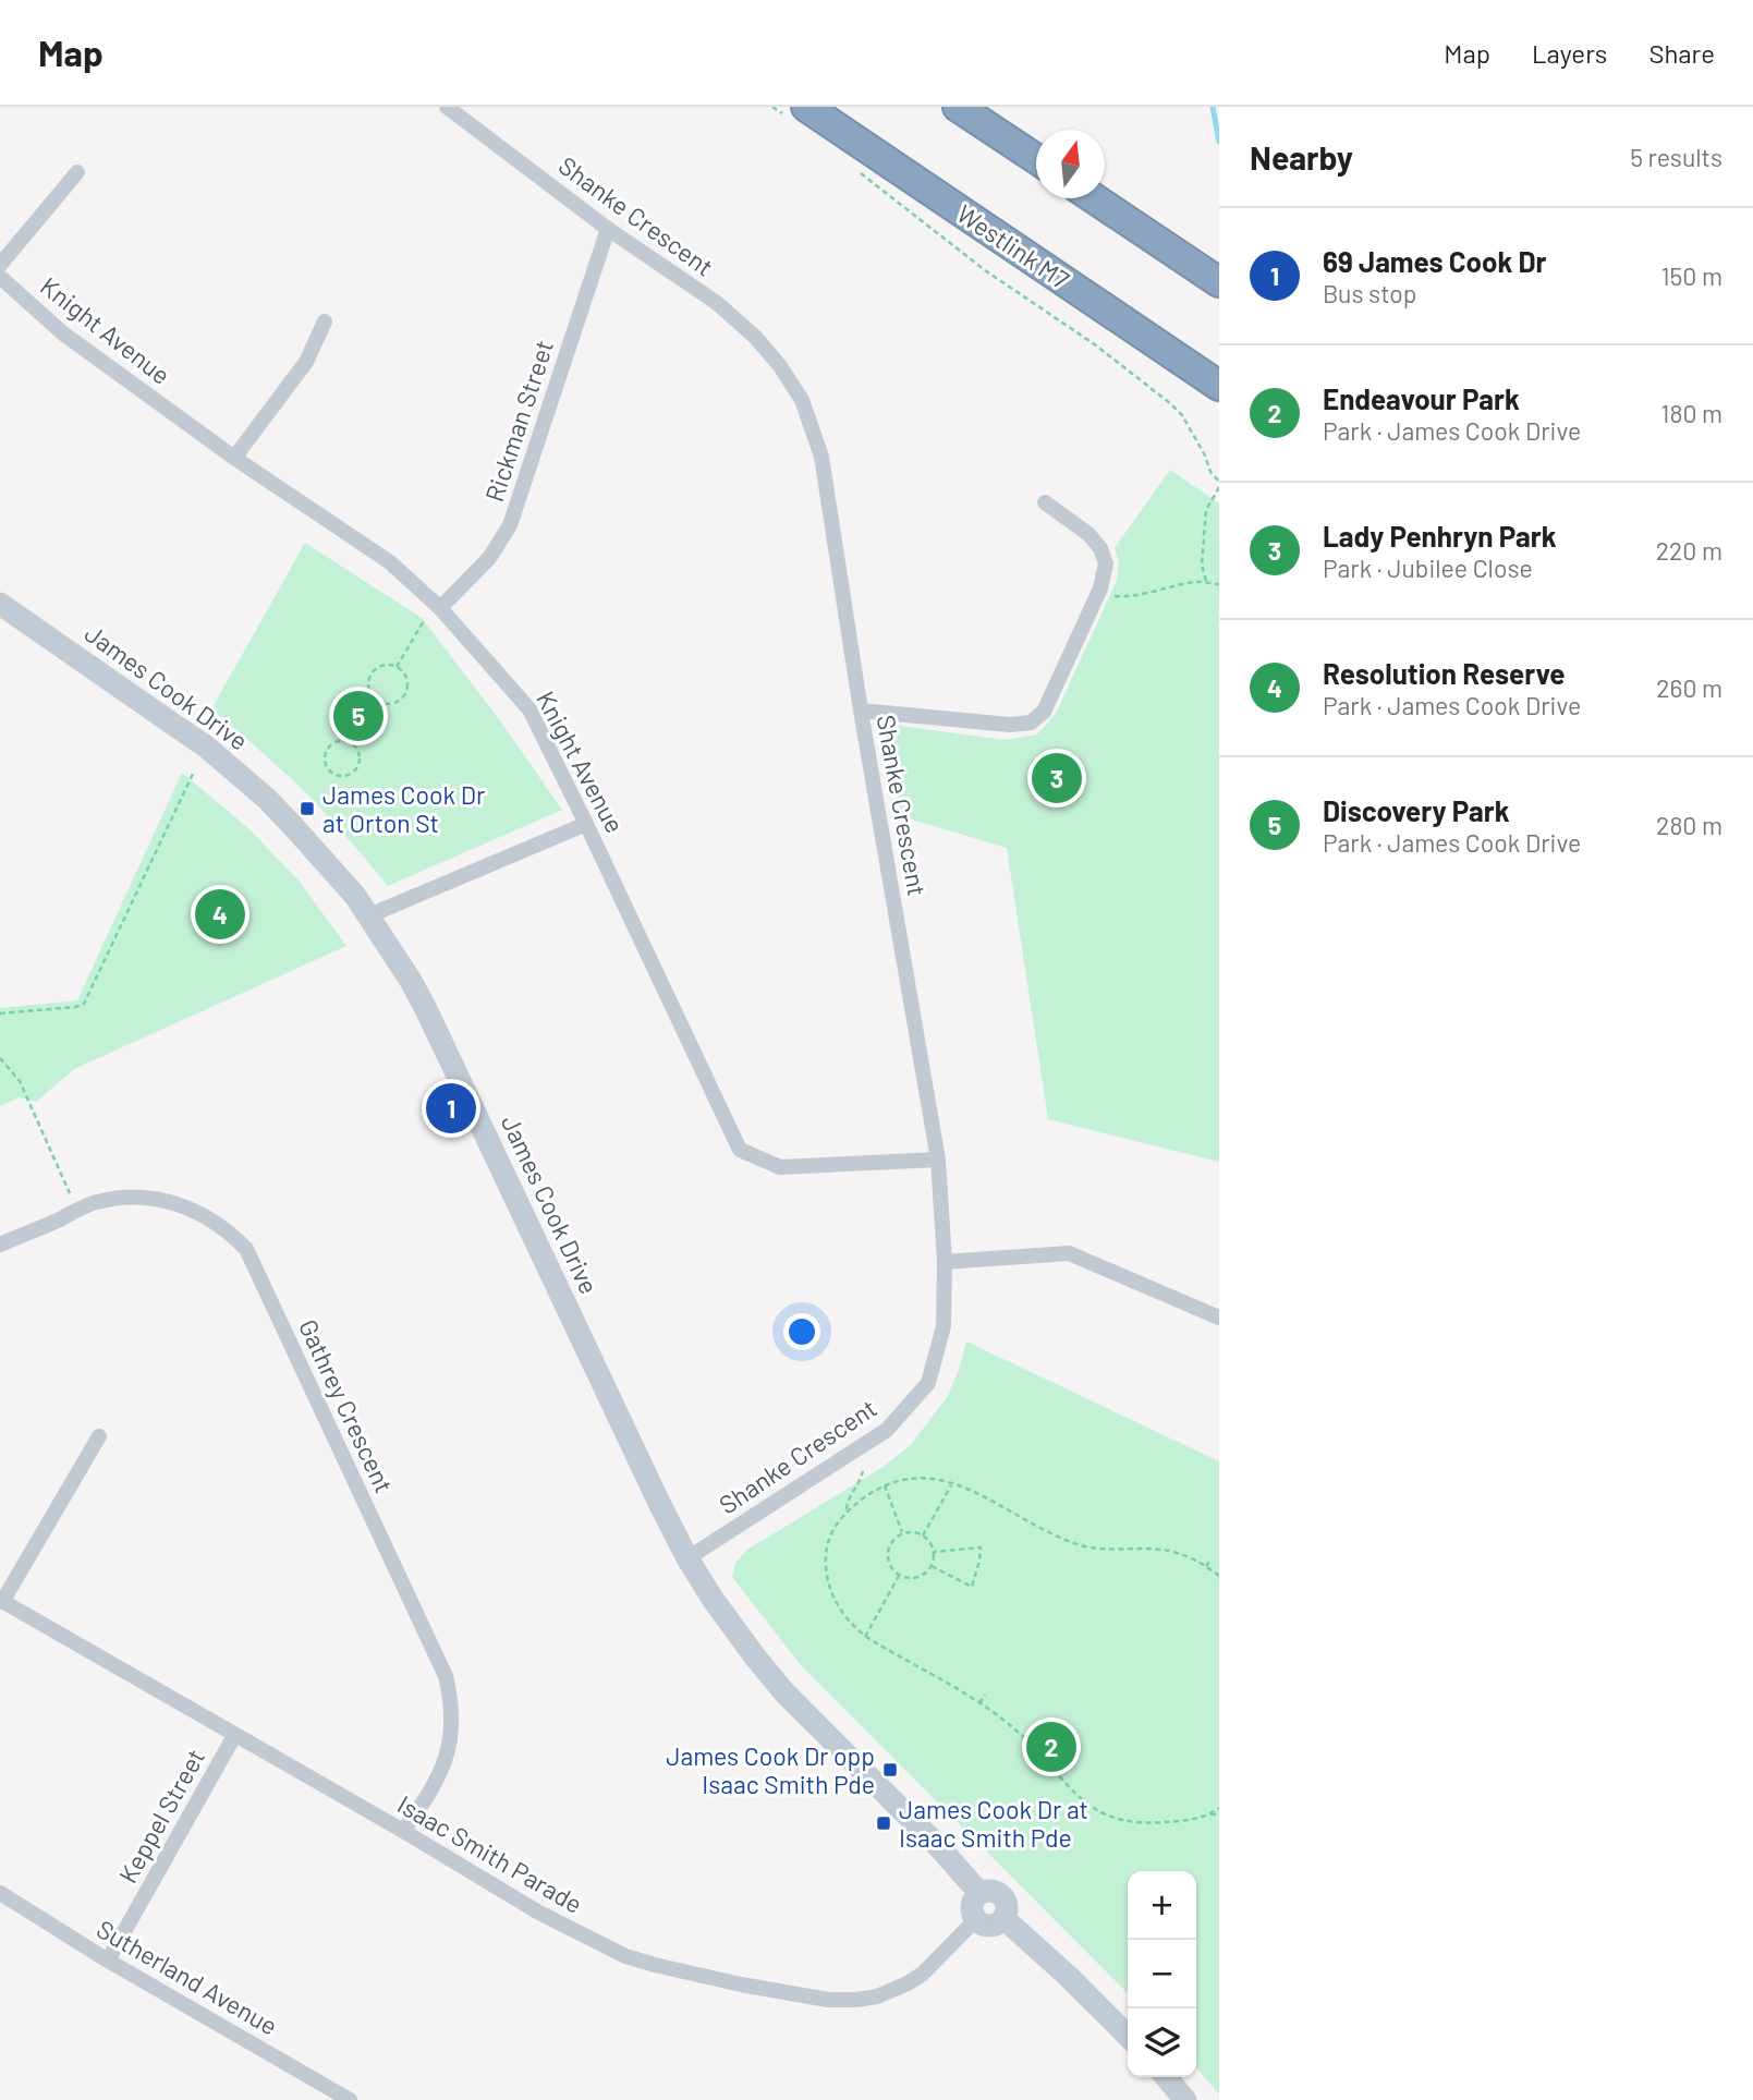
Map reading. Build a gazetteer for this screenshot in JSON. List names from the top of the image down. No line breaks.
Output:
{"streets":{"highway":["Westlink M7"],"street":["Shanke Crescent","Knight Avenue","Rickman Street","James Cook Drive","Gathrey Crescent","Keppel Street","Isaac Smith Parade","Sutherland Avenue"]},"crossings":[["Shanke Crescent","Knight Avenue"],["Shanke Crescent","Rickman Street"],["Shanke Crescent","James Cook Drive"],["Knight Avenue","Rickman Street"],["James Cook Drive","Isaac Smith Parade"],["Gathrey Crescent","Isaac Smith Parade"],["Keppel Street","Isaac Smith Parade"],["Keppel Street","Sutherland Avenue"]],"places":{"transit":["James Cook Dr at Orton St","James Cook Dr opp Isaac Smith Pde","James Cook Dr at Isaac Smith Pde"]},"north":"top","page":{"header":"Map","nav":["Map","Layers","Share"],"heading":["Nearby","5 results"],"list":[{"mark":"1","name":"69 James Cook Dr","note":"Bus stop","value":"150 m"},{"mark":"2","name":"Endeavour Park","note":"Park · James Cook Drive","value":"180 m"},{"mark":"3","name":"Lady Penhryn Park","note":"Park · Jubilee Close","value":"220 m"},{"mark":"4","name":"Resolution Reserve","note":"Park · James Cook Drive","value":"260 m"},{"mark":"5","name":"Discovery Park","note":"Park · James Cook Drive","value":"280 m"}],"pins":["5","3","4","1","2"],"map_buttons":["+","−"]}}
